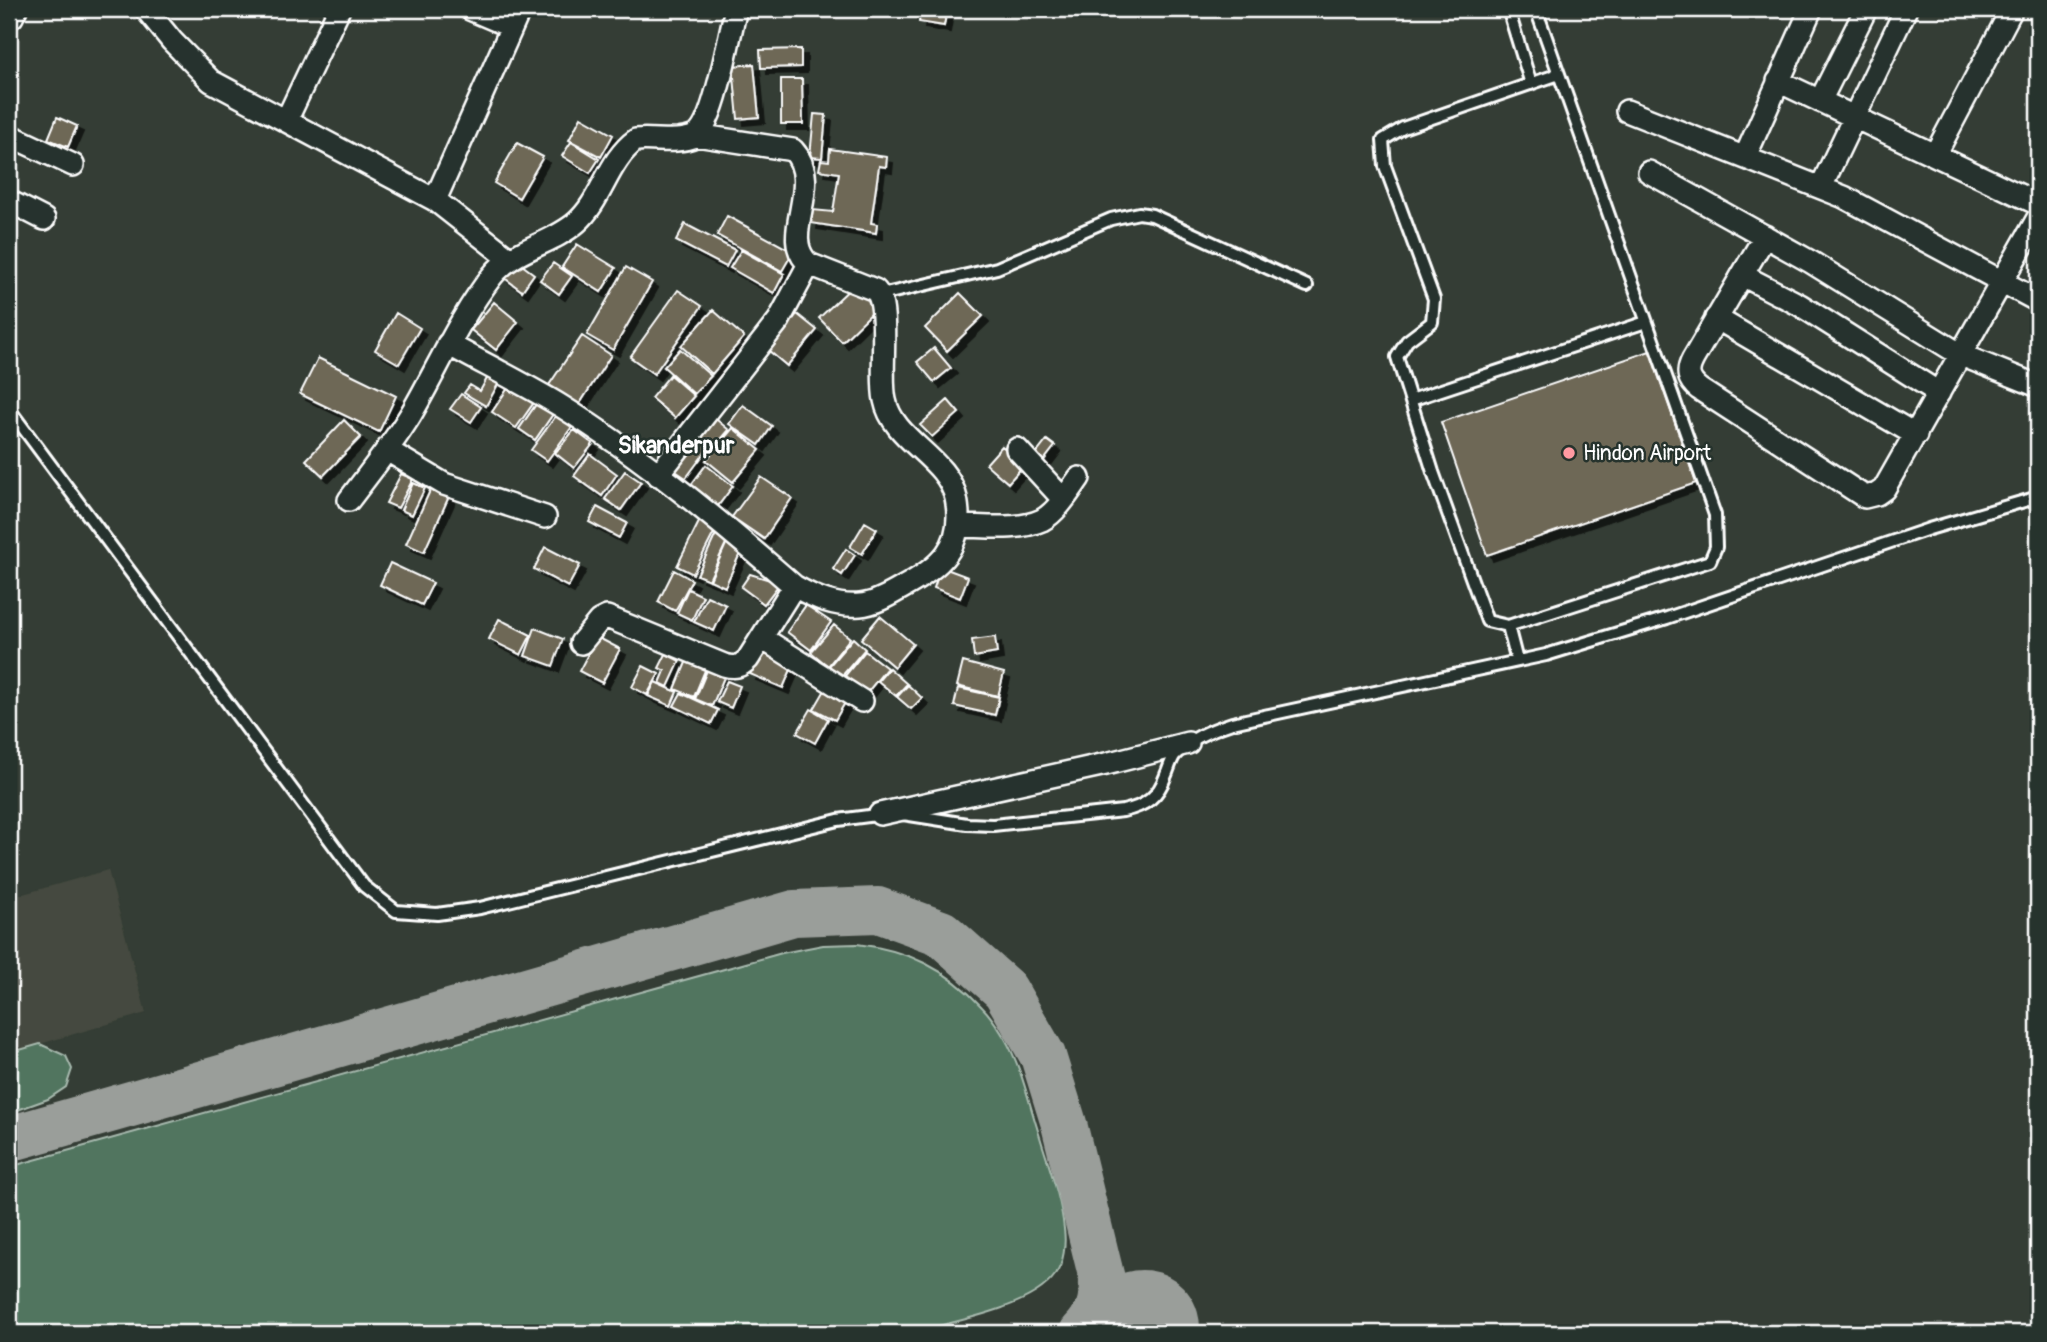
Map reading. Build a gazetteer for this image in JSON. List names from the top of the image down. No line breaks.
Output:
{"districts":["Sikanderpur"],"places":["Hindon Airport"]}
